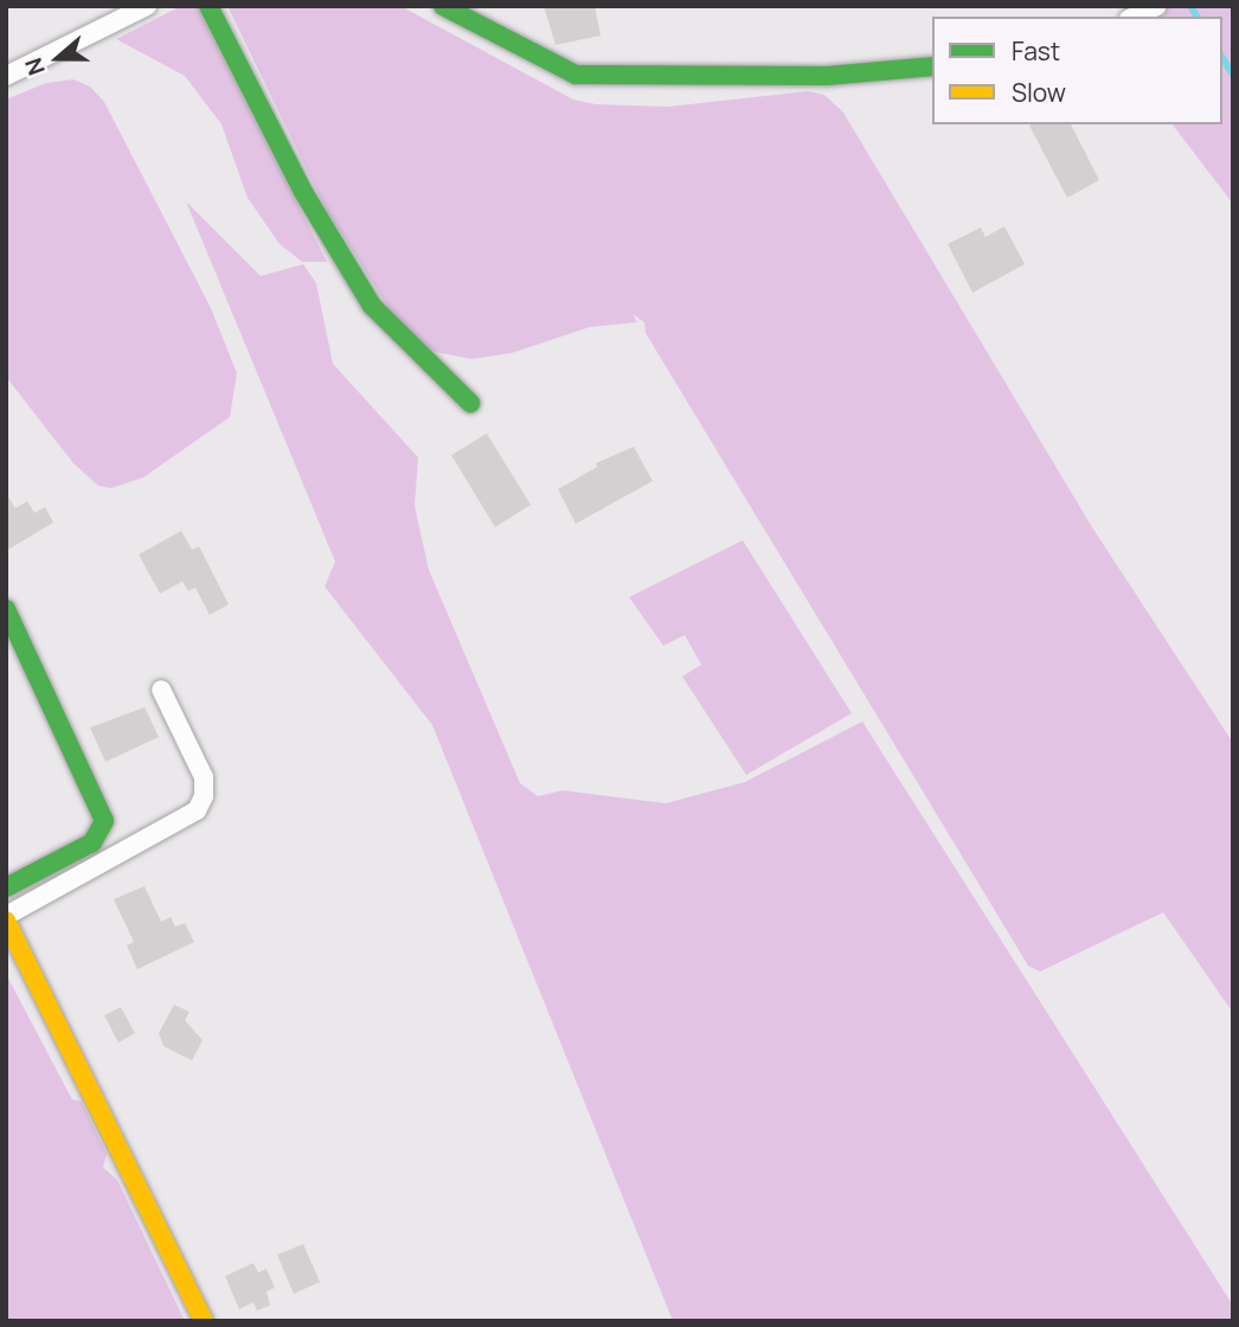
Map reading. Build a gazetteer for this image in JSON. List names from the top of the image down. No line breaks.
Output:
{"legend":["Fast","Slow"],"north":"left"}
